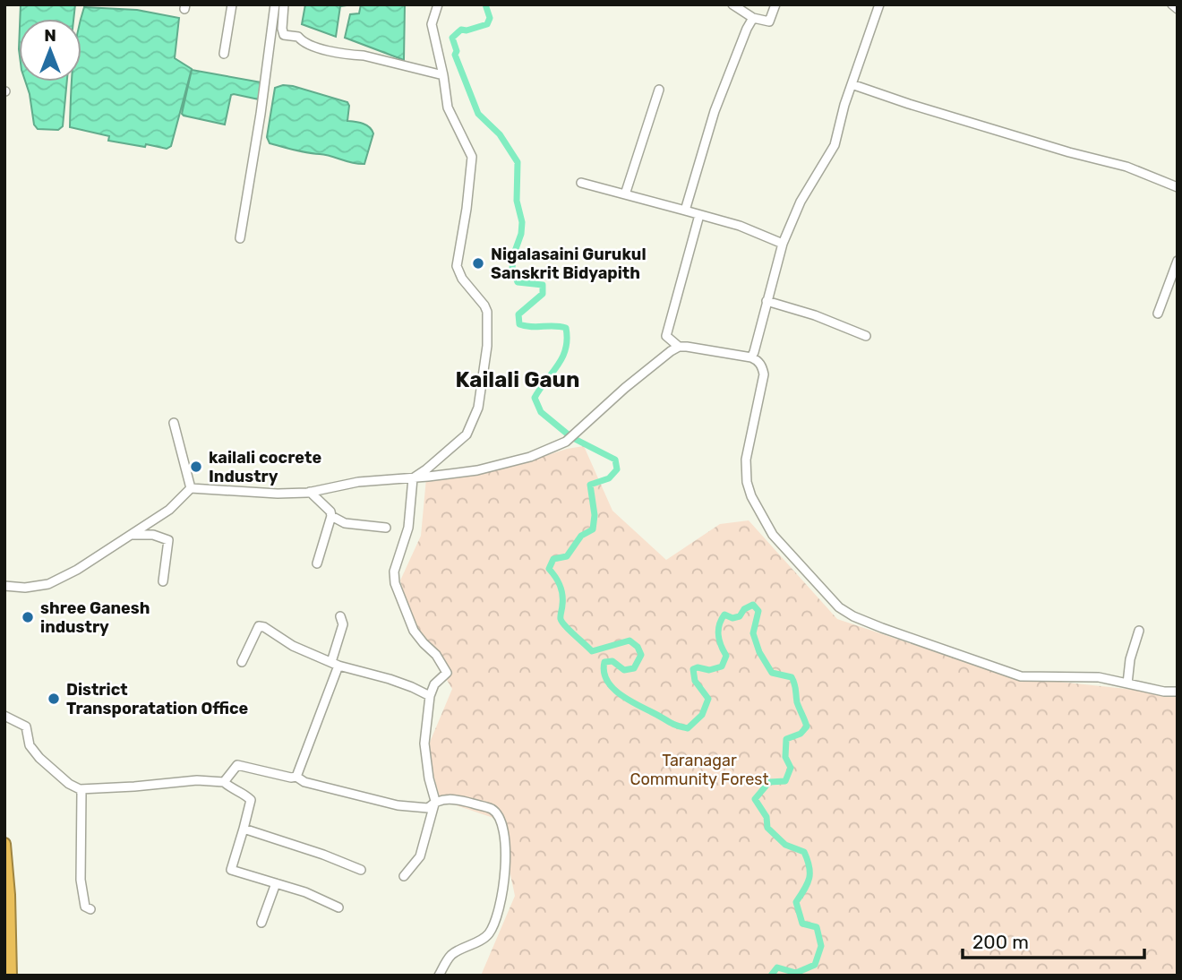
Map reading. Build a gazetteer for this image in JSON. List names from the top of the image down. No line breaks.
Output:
{"districts":["Kailali Gaun"],"parks":["Taranagar Community Forest"],"places":["Nigalasaini Gurukul Sanskrit Bidyapith","kailali cocrete Industry","shree Ganesh industry","District Transporatation Office"],"scale_bar":"200 m","north":"top"}
